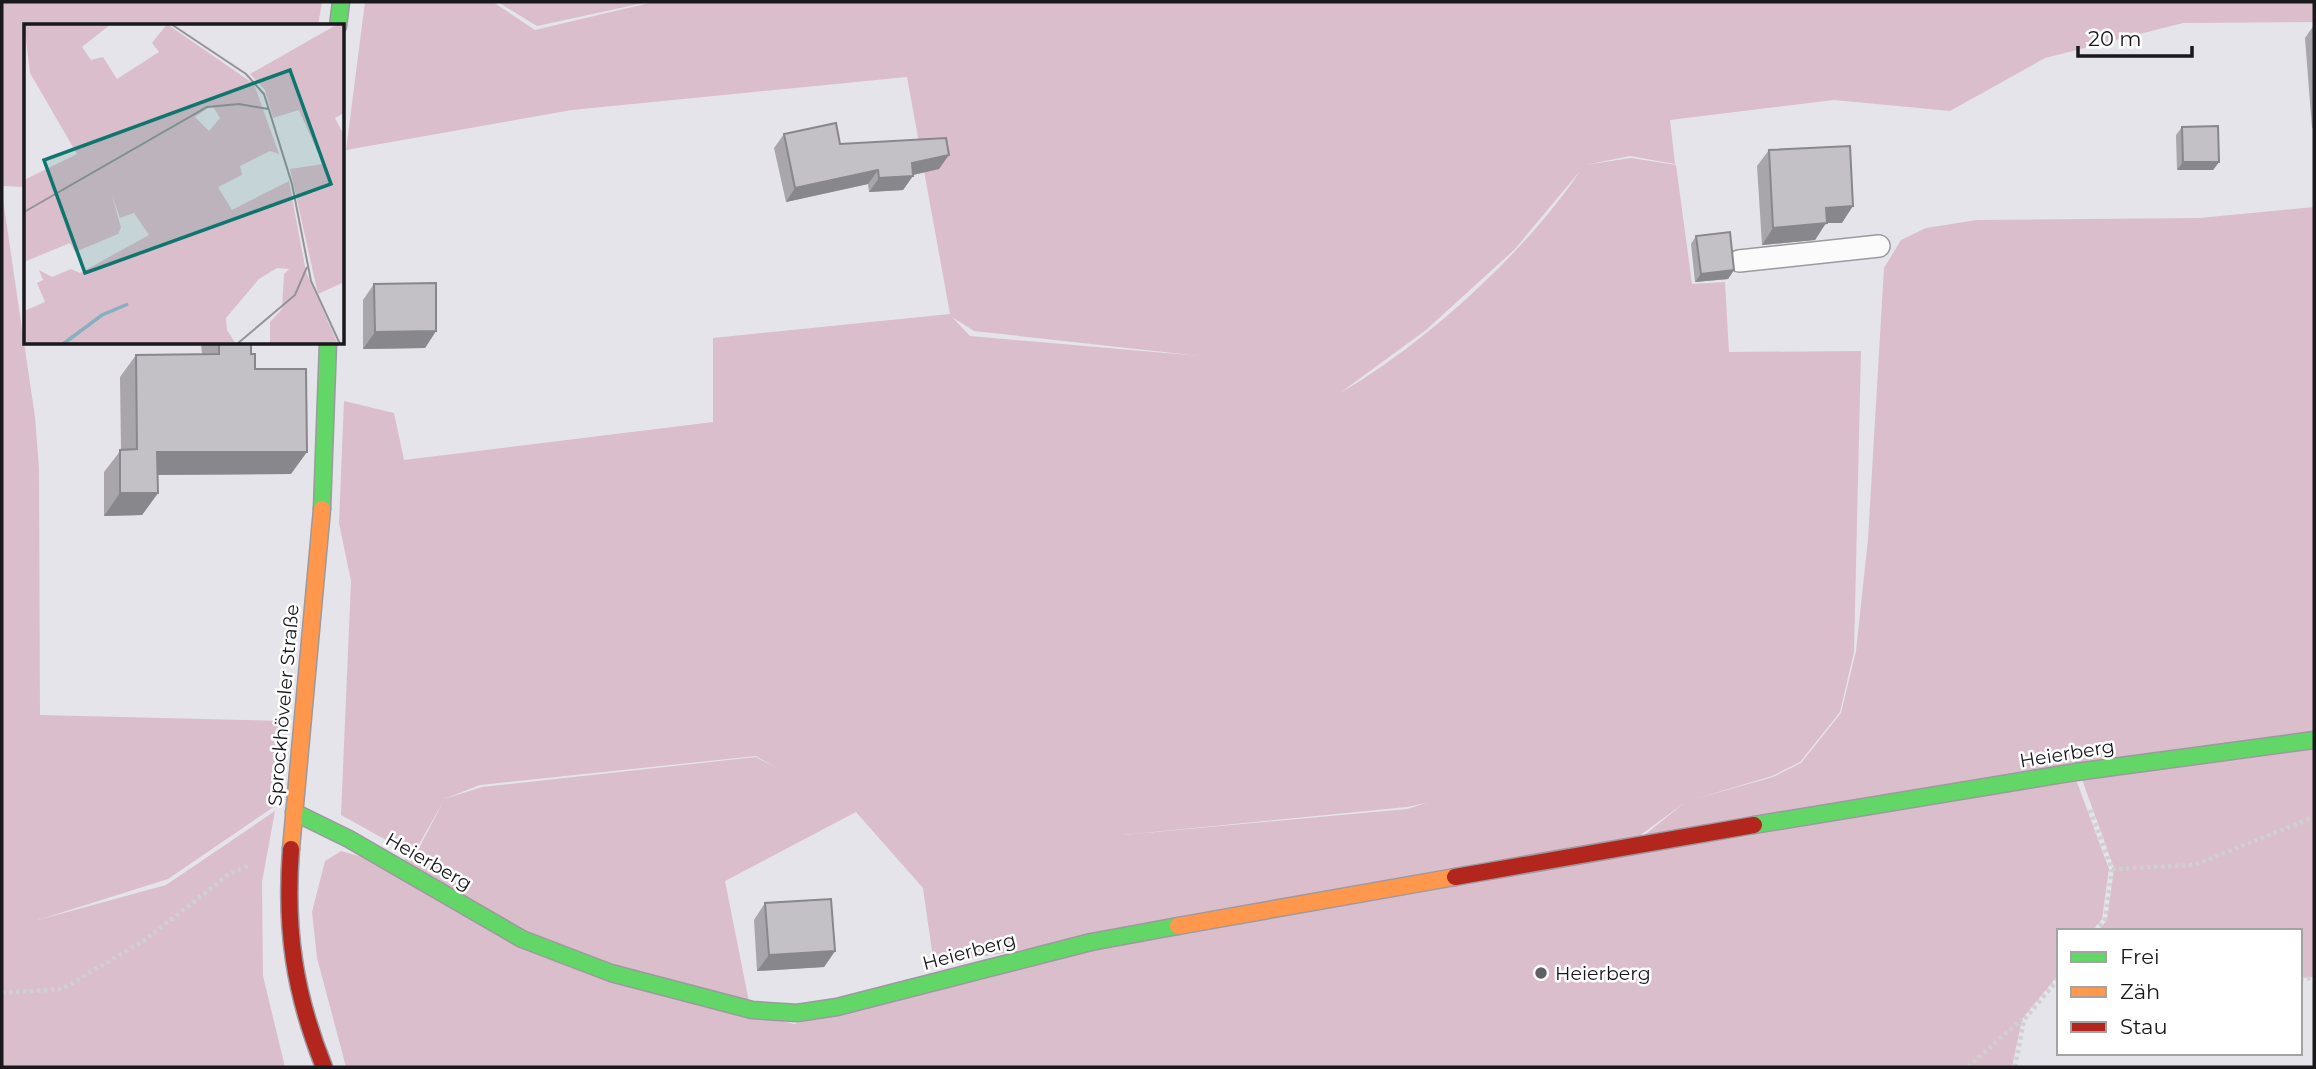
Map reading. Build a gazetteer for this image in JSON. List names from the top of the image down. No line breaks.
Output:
{"streets":{"street":["Sprockhöveler Straße","Heierberg"]},"crossings":[["Sprockhöveler Straße","Heierberg"]],"places":["Heierberg"],"legend":["Frei","Zäh","Stau"],"scale_bar":"20 m"}
